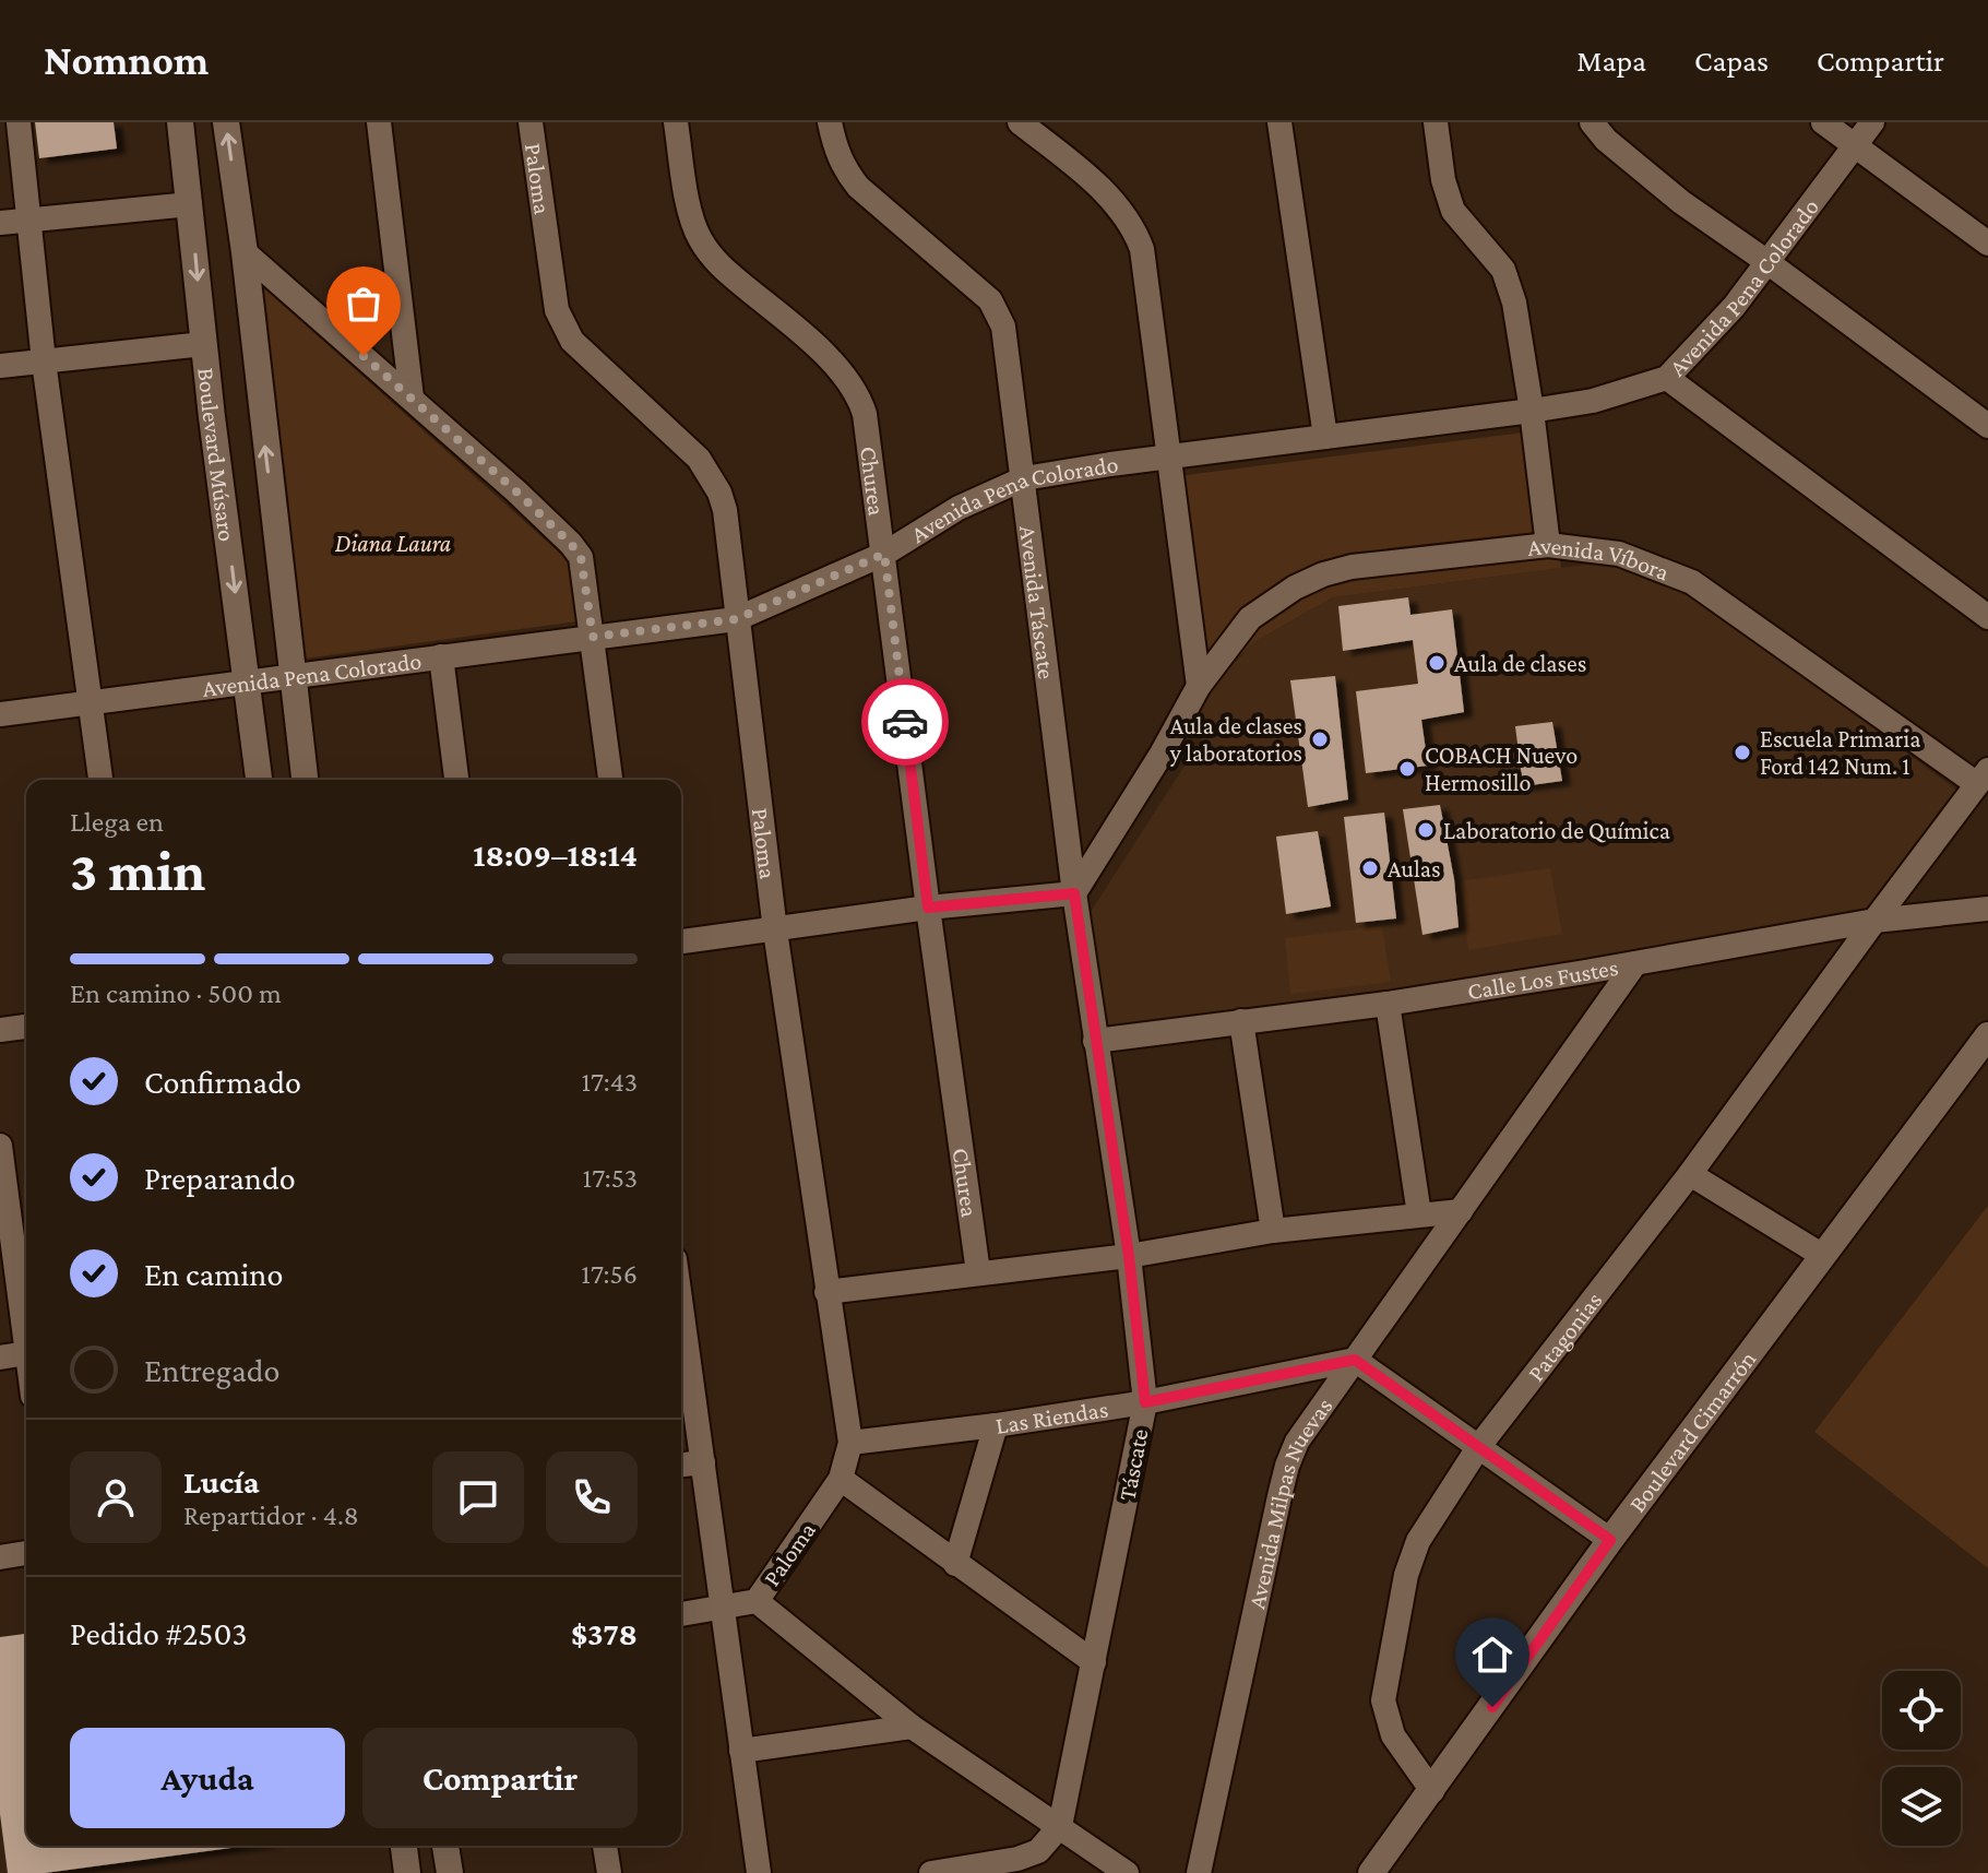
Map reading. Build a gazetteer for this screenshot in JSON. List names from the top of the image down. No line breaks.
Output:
{"streets":{"street":["Paloma","Avenida Pena Colorado","Boulevard Músaro","Churea","Avenida Víbora","Avenida Táscate","Calle Los Fustes","Patagonias","Las Riendas","Boulevard Cimarrón","Táscate","Avenida Milpas Nuevas"]},"crossings":[["Paloma","Avenida Pena Colorado"],["Paloma","Las Riendas"],["Avenida Pena Colorado","Boulevard Músaro"],["Avenida Pena Colorado","Churea"],["Avenida Pena Colorado","Avenida Táscate"],["Avenida Víbora","Avenida Táscate"],["Avenida Víbora","Táscate"],["Avenida Táscate","Táscate"],["Calle Los Fustes","Patagonias"],["Calle Los Fustes","Táscate"],["Calle Los Fustes","Avenida Milpas Nuevas"],["Patagonias","Boulevard Cimarrón"],["Las Riendas","Táscate"],["Las Riendas","Avenida Milpas Nuevas"]],"parks":["Diana Laura"],"places":["Aula de clases","Aula de clases y laboratorios","Escuela Primaria Ford 142 Num. 1","COBACH Nuevo Hermosillo","Laboratorio de Química","Aulas"],"page":{"header":"Nomnom","nav":["Mapa","Capas","Compartir"],"heading":["3 min","Llega en","18:09–18:14"],"panel":["Lucía","Repartidor · 4.8","Pedido #2503","$378"],"bar":"En camino · 500 m","list":[["Confirmado","17:43"],["Preparando","17:53"],["En camino","17:56"],"Entregado"],"buttons":["Ayuda","Compartir"]}}
